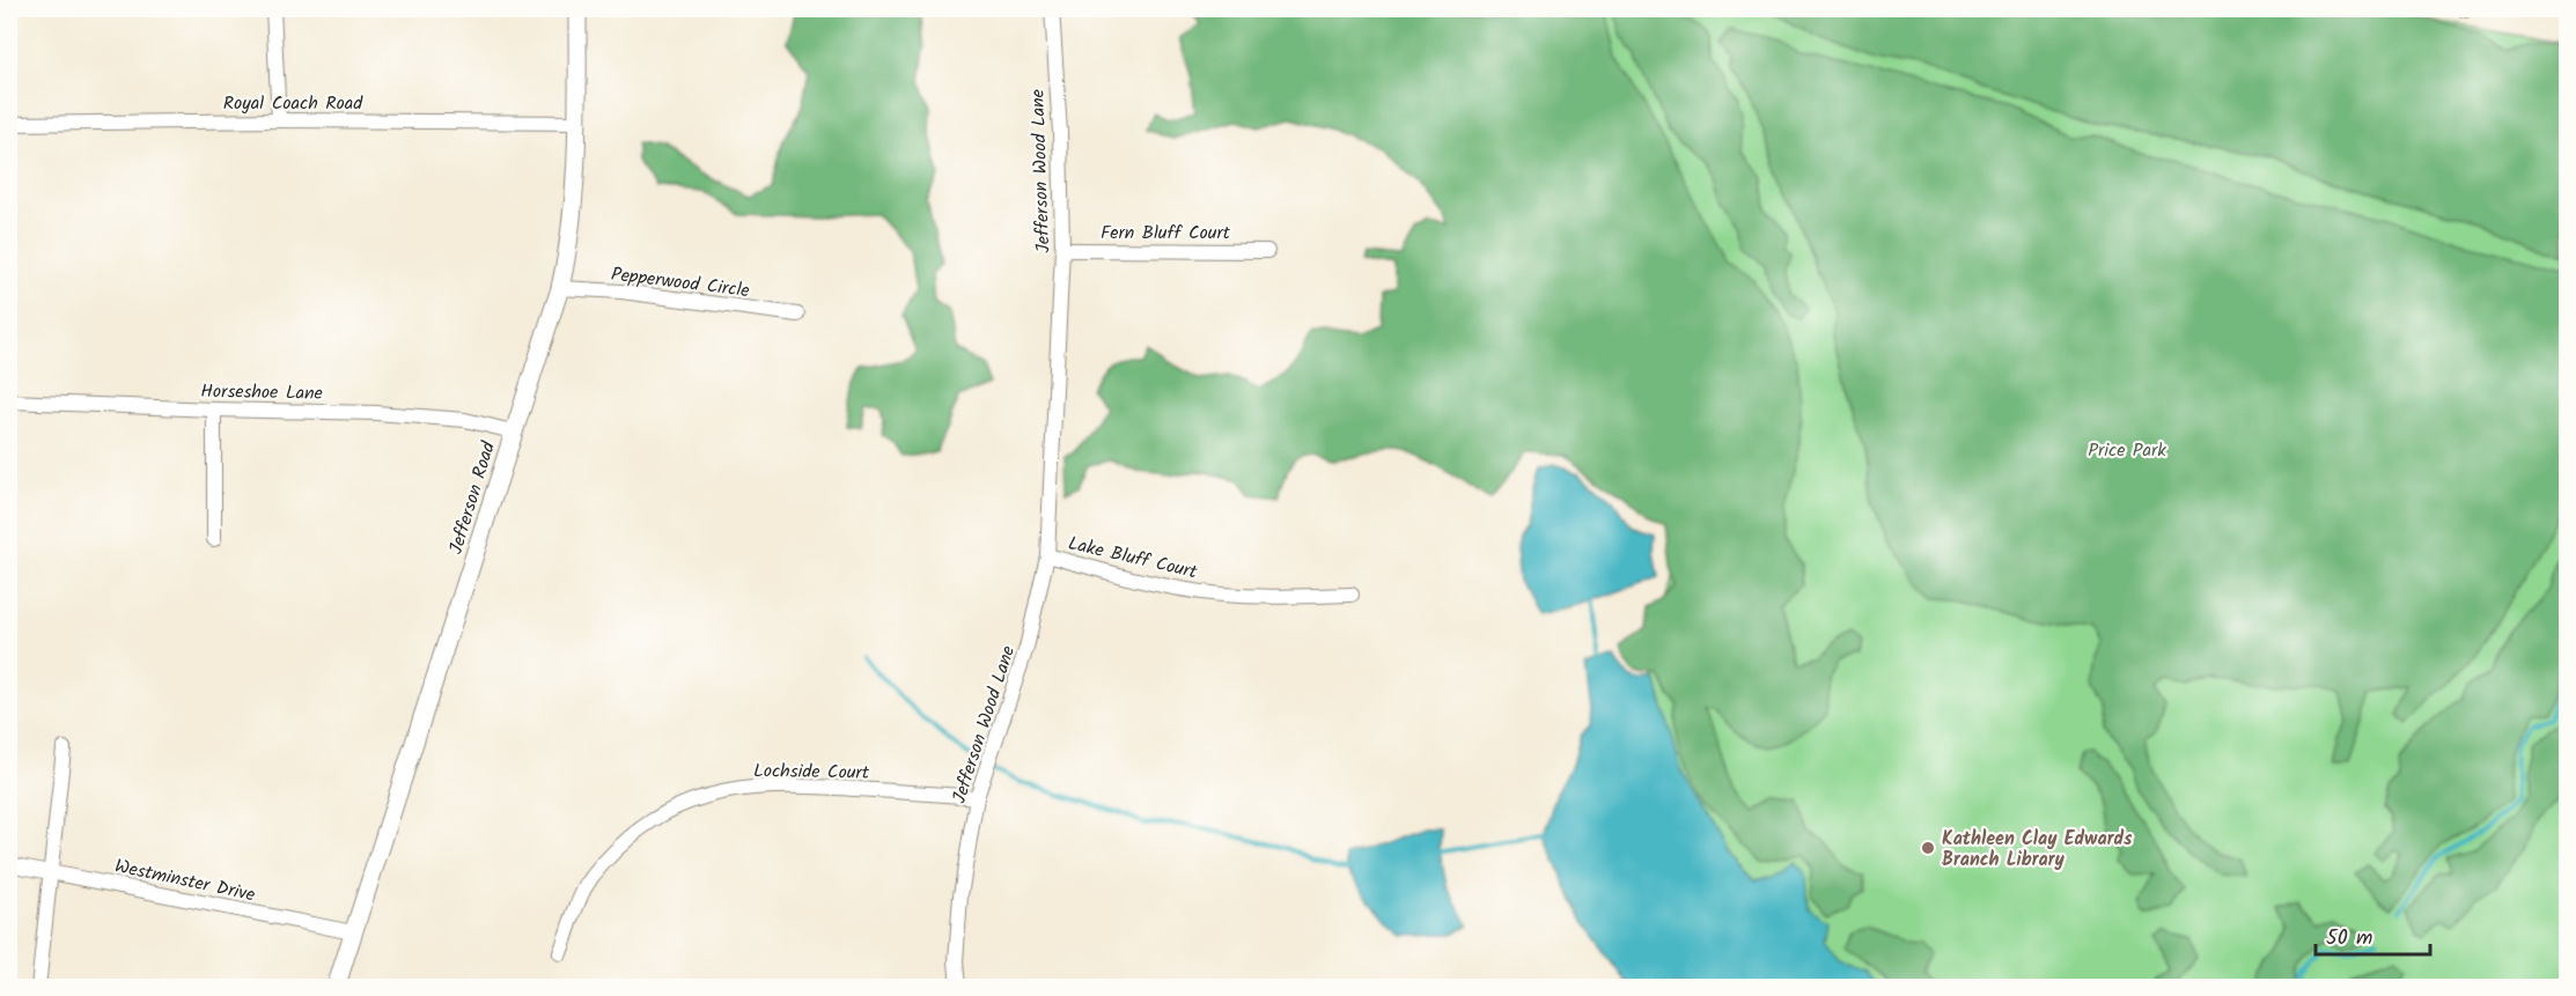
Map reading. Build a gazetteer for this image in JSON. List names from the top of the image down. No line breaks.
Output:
{"streets":{"street":["Royal Coach Road","Jefferson Wood Lane","Fern Bluff Court","Pepperwood Circle","Horseshoe Lane","Jefferson Road","Lake Bluff Court","Lochside Court","Westminster Drive"]},"crossings":[["Royal Coach Road","Jefferson Road"],["Jefferson Wood Lane","Fern Bluff Court"],["Jefferson Wood Lane","Lake Bluff Court"],["Jefferson Wood Lane","Lochside Court"],["Pepperwood Circle","Jefferson Road"],["Horseshoe Lane","Jefferson Road"],["Jefferson Road","Westminster Drive"]],"parks":["Price Park"],"places":["Kathleen Clay Edwards Branch Library"],"scale_bar":"50 m"}
